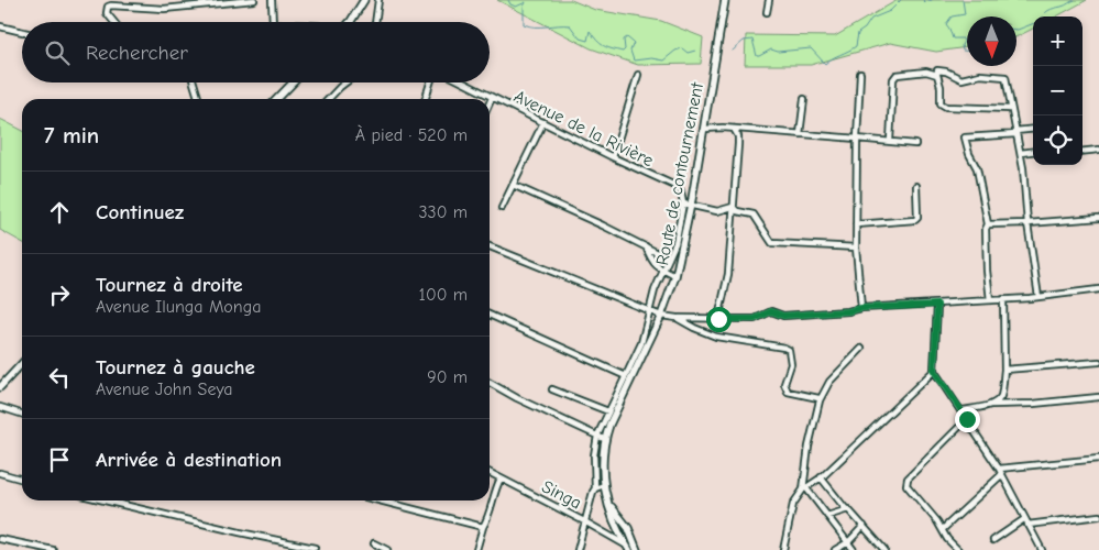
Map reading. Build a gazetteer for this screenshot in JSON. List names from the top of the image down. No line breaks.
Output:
{"streets":{"street":["Avenue de la Rivière","Route de contournement","Singa"]},"crossings":[["Route de contournement","Singa"]],"north":"bottom","page":{"map_buttons":["+","−"],"search":"Rechercher","heading":["7 min","À pied · 520 m"],"list":[["Continuez","330 m"],["Tournez à droite","Avenue Ilunga Monga","100 m"],["Tournez à gauche","Avenue John Seya","90 m"],"Arrivée à destination"]}}
